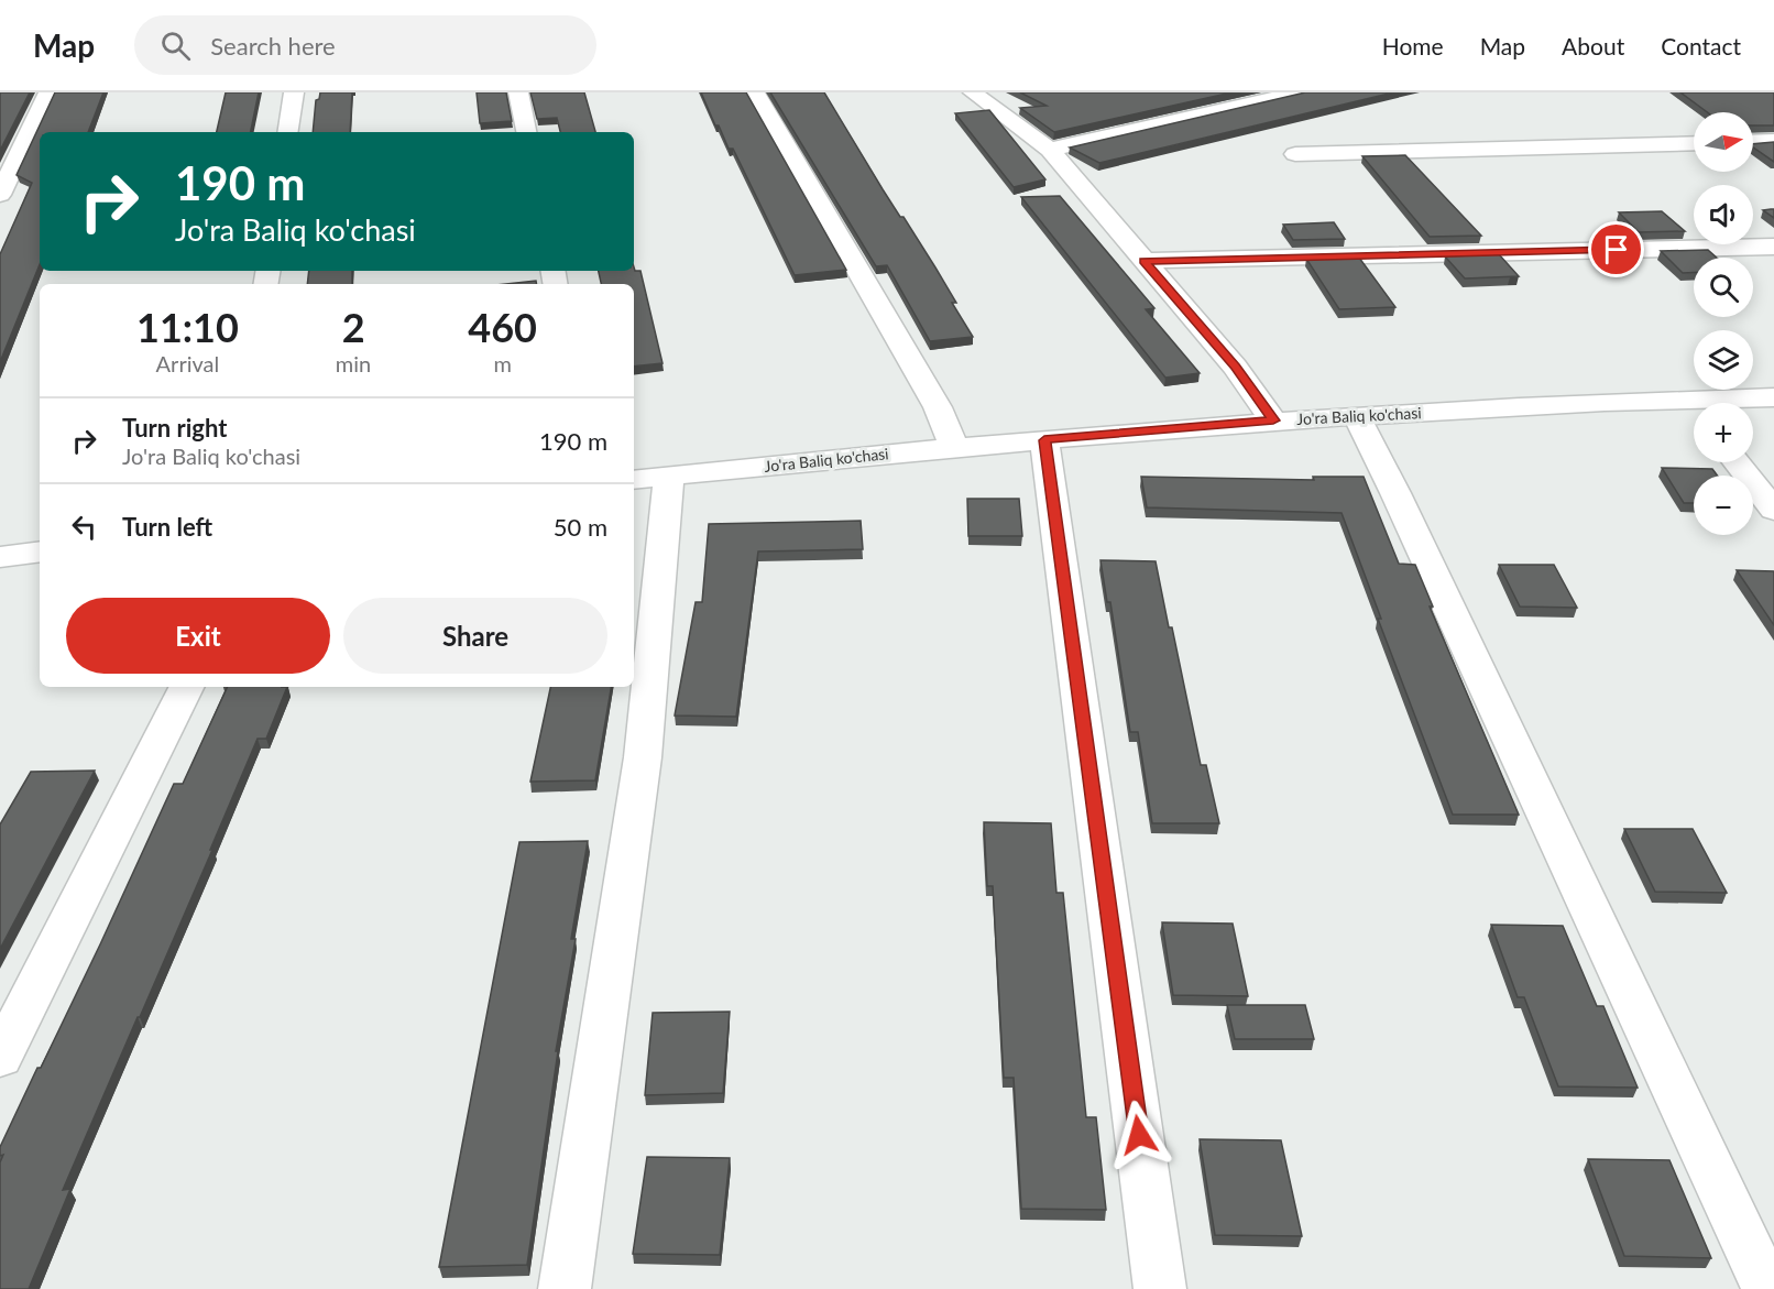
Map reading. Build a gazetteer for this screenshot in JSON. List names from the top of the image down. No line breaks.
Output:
{"streets":{"street":["Jo'ra Baliq ko'chasi"]},"north":"right","page":{"header":"Map","search":"Search here","nav":["Home","Map","About","Contact"],"map_buttons":["+","−"],"turn":["190 m","Jo'ra Baliq ko'chasi"],"eta":["11:10","Arrival","2","min","460","m"],"list":[{"name":"Turn right","note":"Jo'ra Baliq ko'chasi","value":"190 m"},{"name":"Turn left","value":"50 m"}],"buttons":["Exit","Share"]}}
